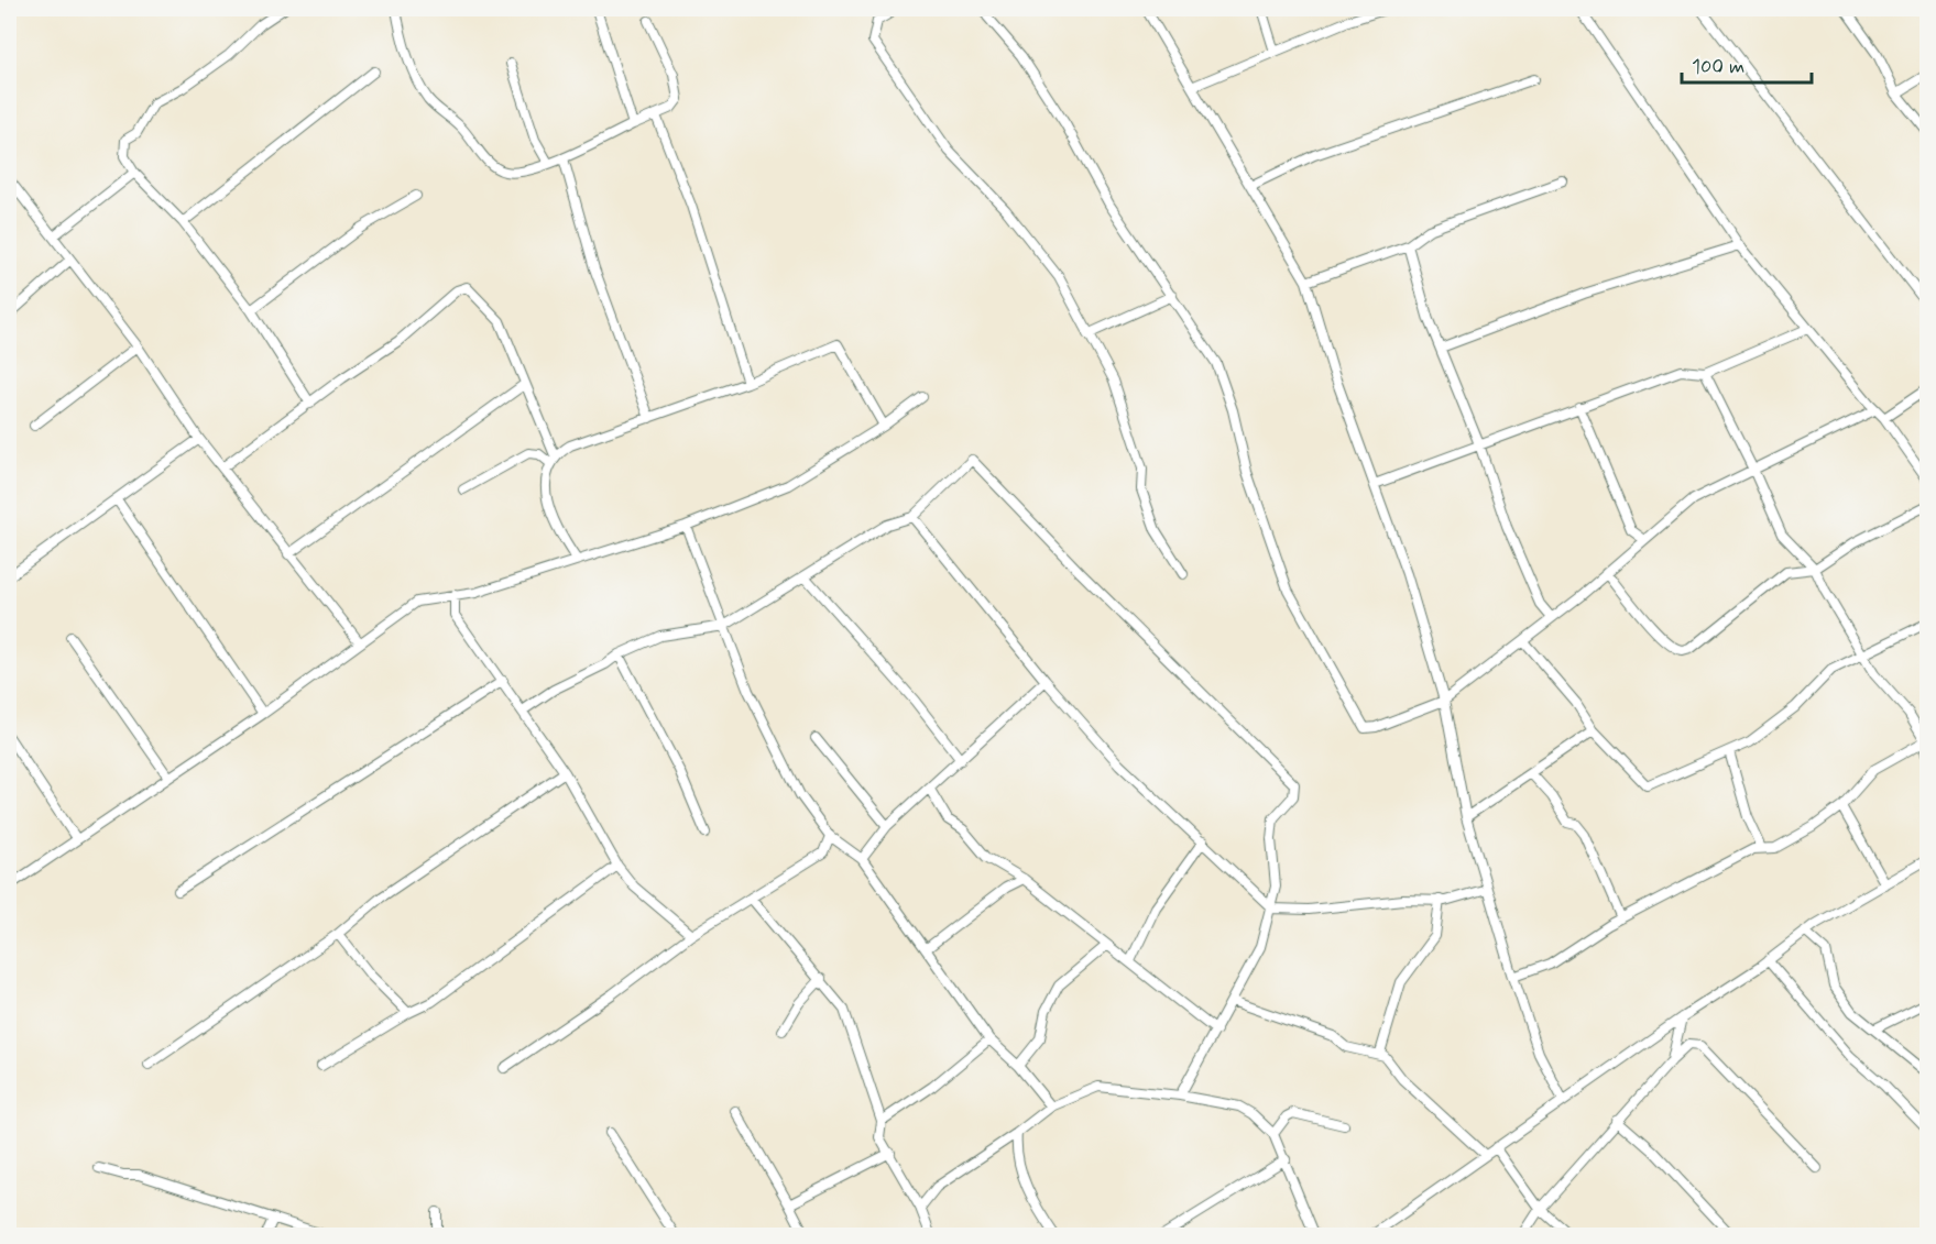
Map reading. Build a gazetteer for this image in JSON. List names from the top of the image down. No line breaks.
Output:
{"scale_bar":"100 m"}
